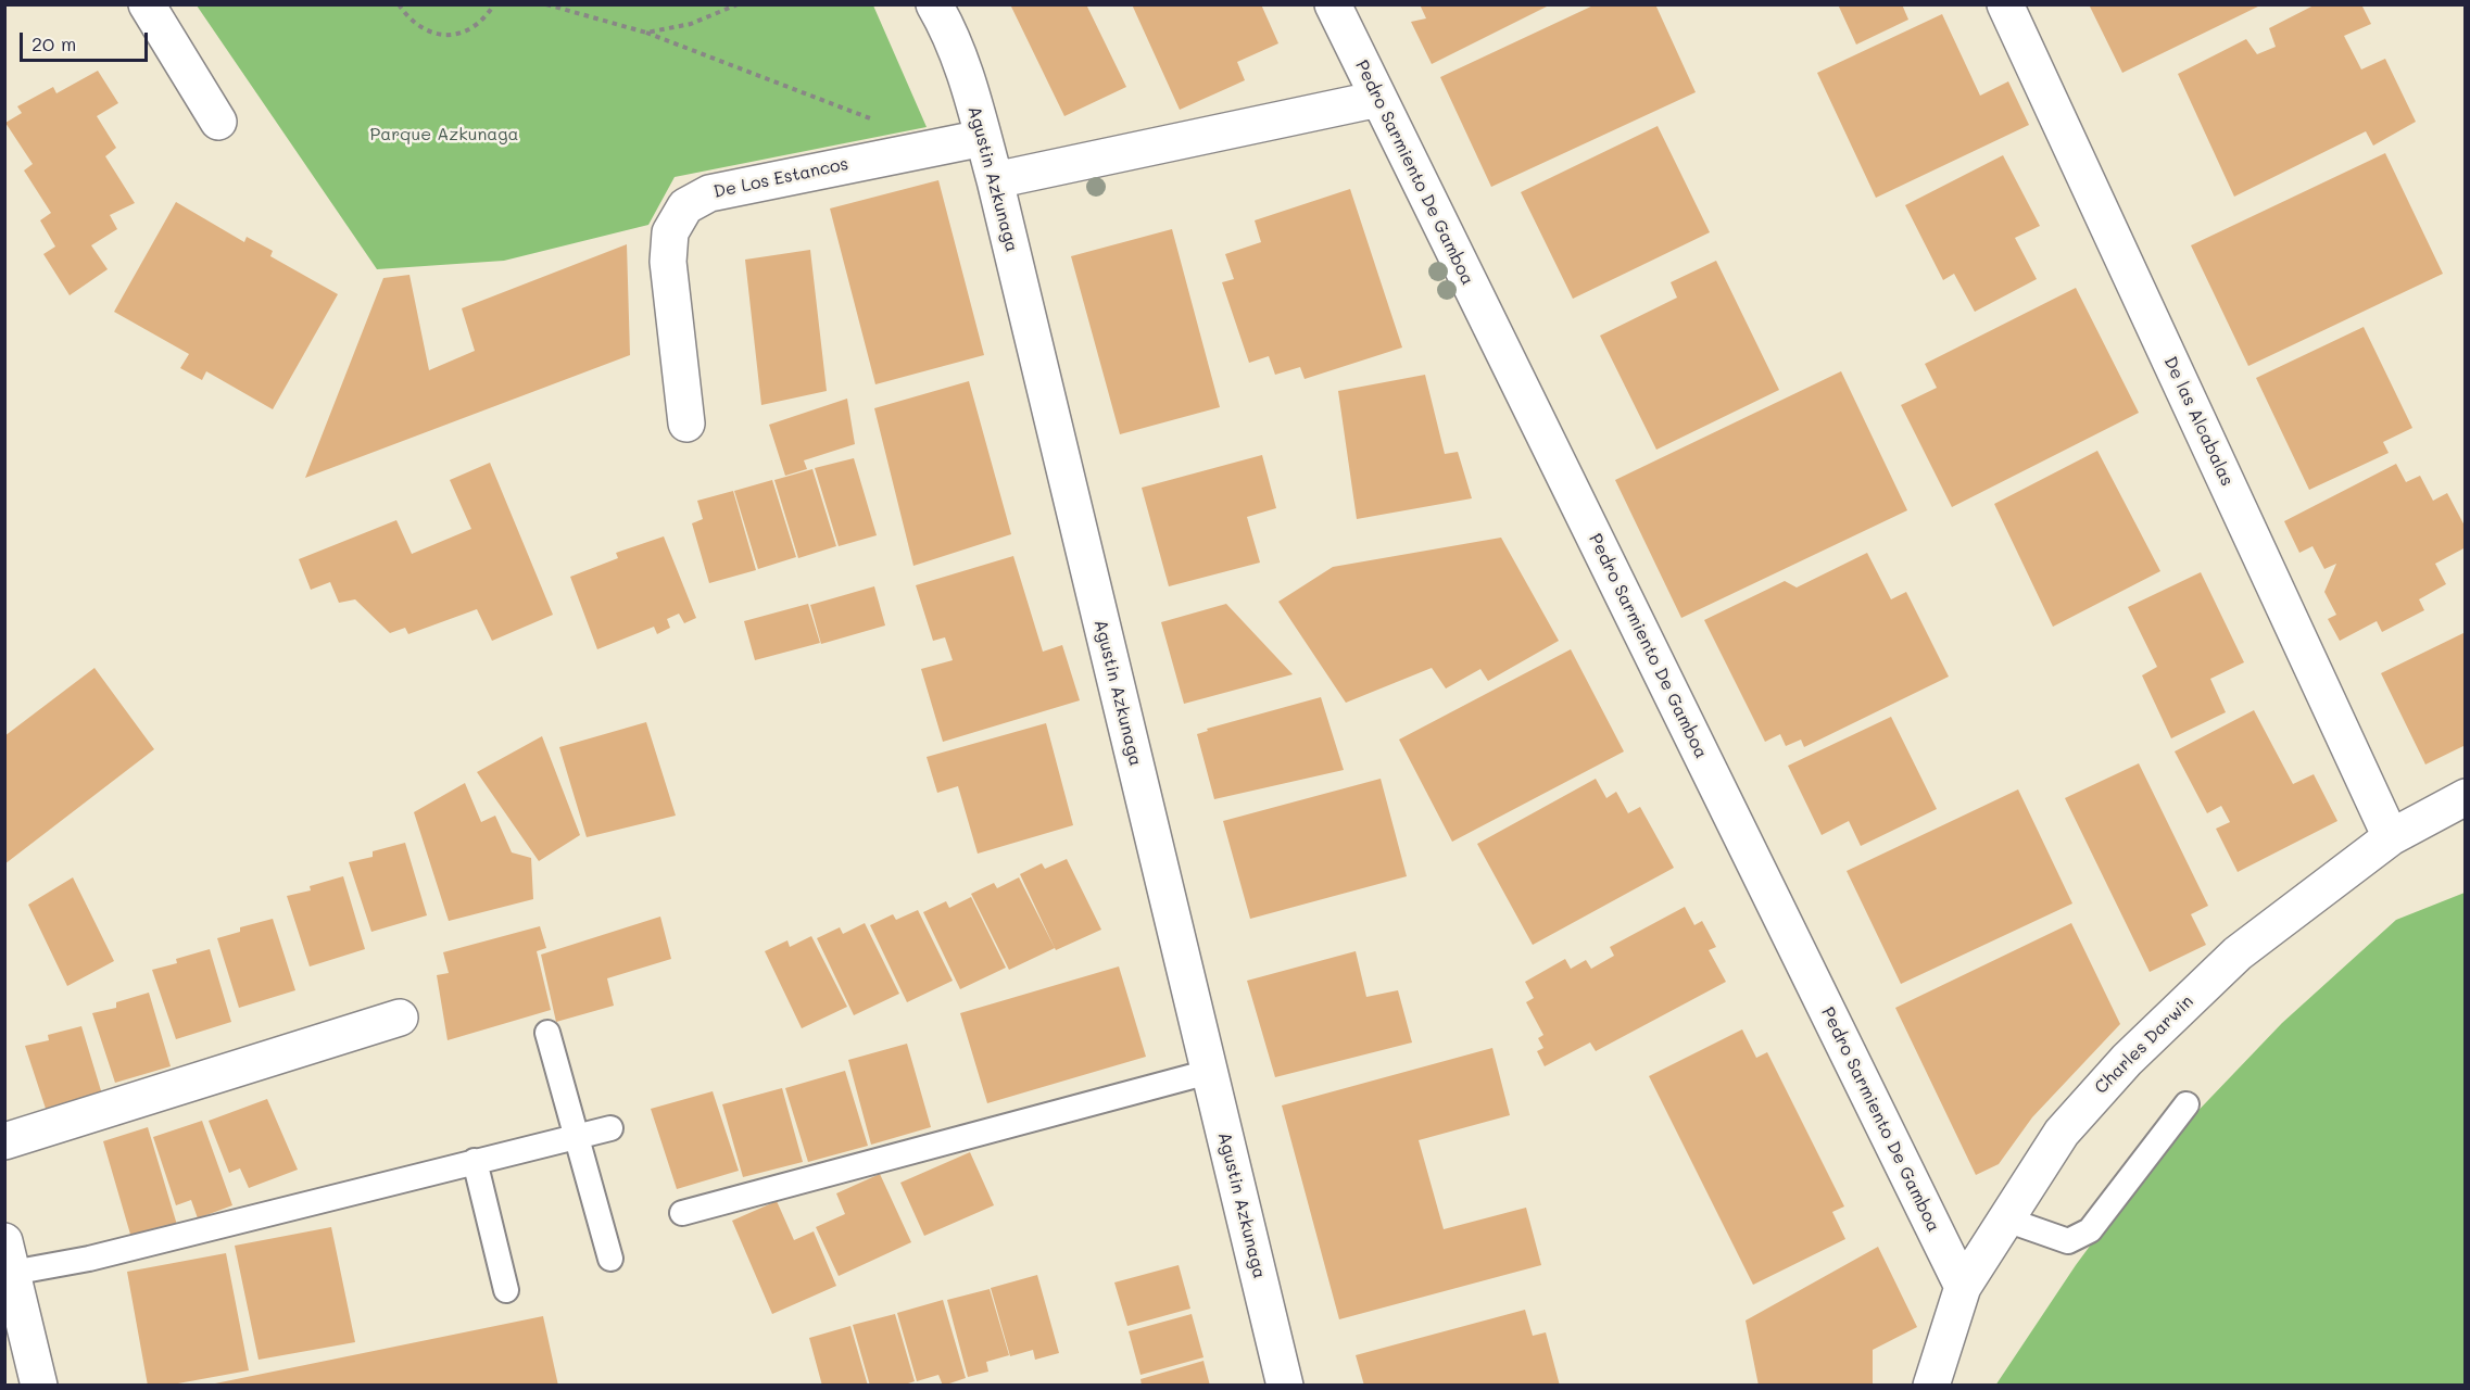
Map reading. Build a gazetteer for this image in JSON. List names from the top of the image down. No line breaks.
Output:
{"streets":{"street":["Pedro Sarmiento De Gamboa","De Los Estancos","Agustin Azkunaga","De las Alcabalas","Charles Darwin"]},"crossings":[["Pedro Sarmiento De Gamboa","Charles Darwin"],["De Los Estancos","Agustin Azkunaga"],["De las Alcabalas","Charles Darwin"]],"parks":["Parque Azkunaga"],"scale_bar":"20 m"}
